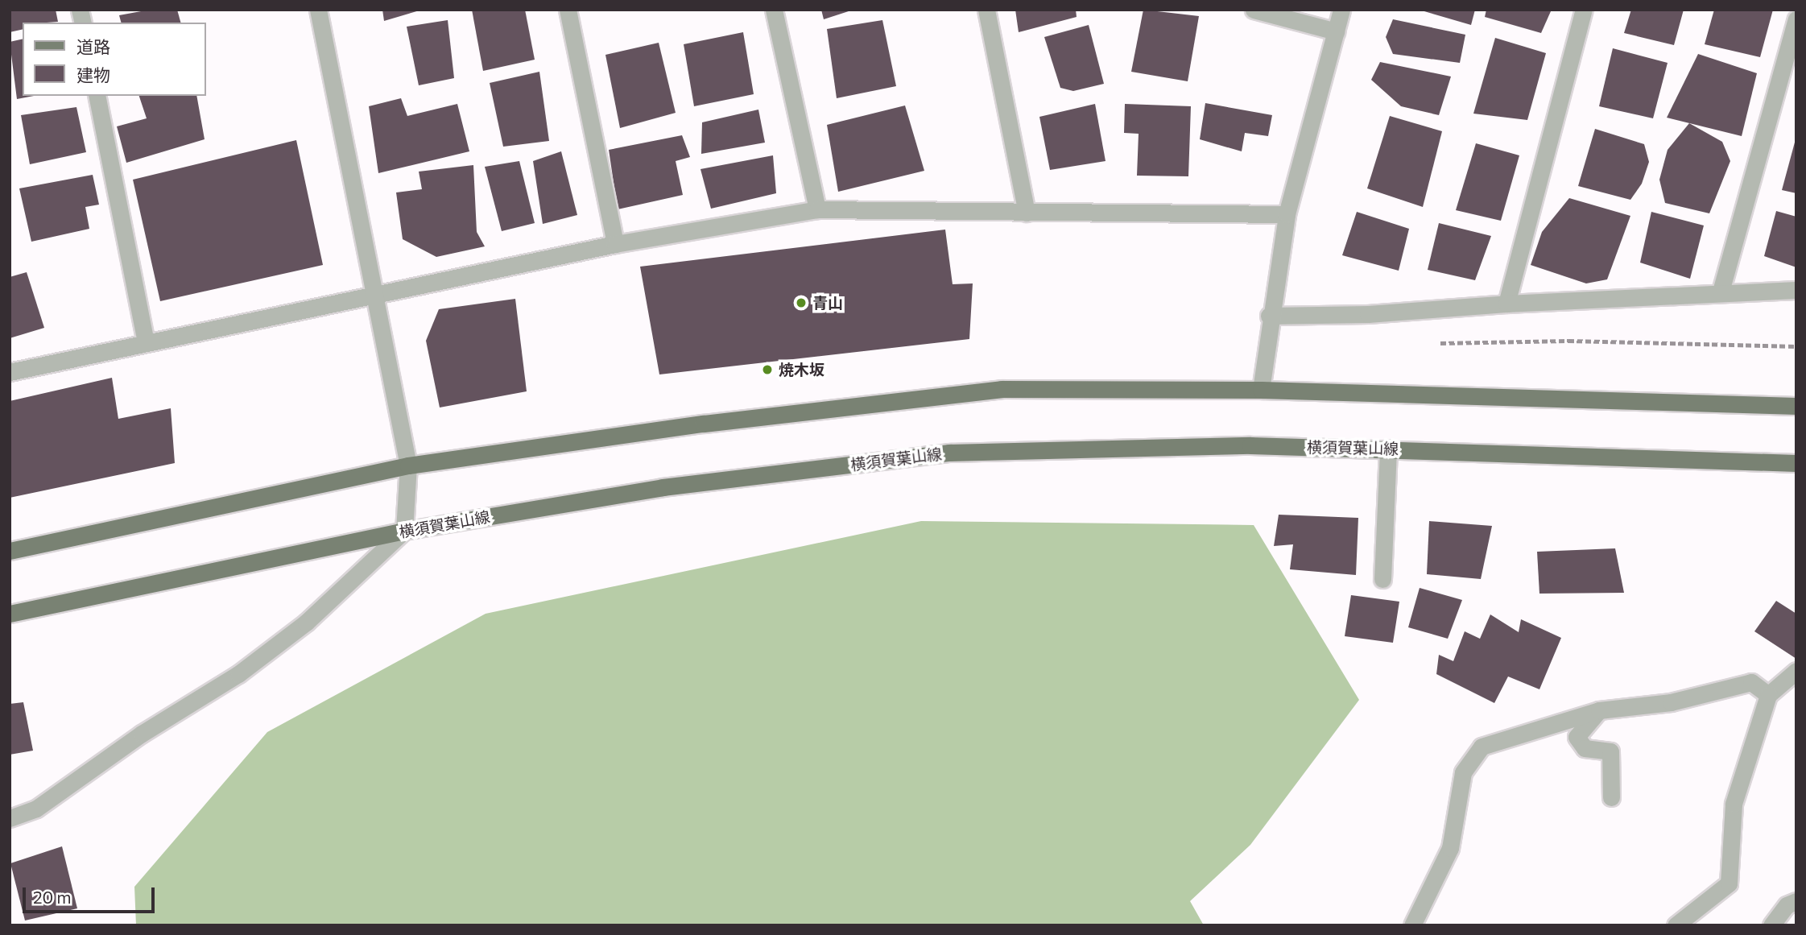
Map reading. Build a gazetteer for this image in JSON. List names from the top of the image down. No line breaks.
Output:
{"streets":{"main road":["横須賀葉山線"]},"places":["青山","焼木坂"],"legend":["道路","建物"],"scale_bar":"20 m"}
